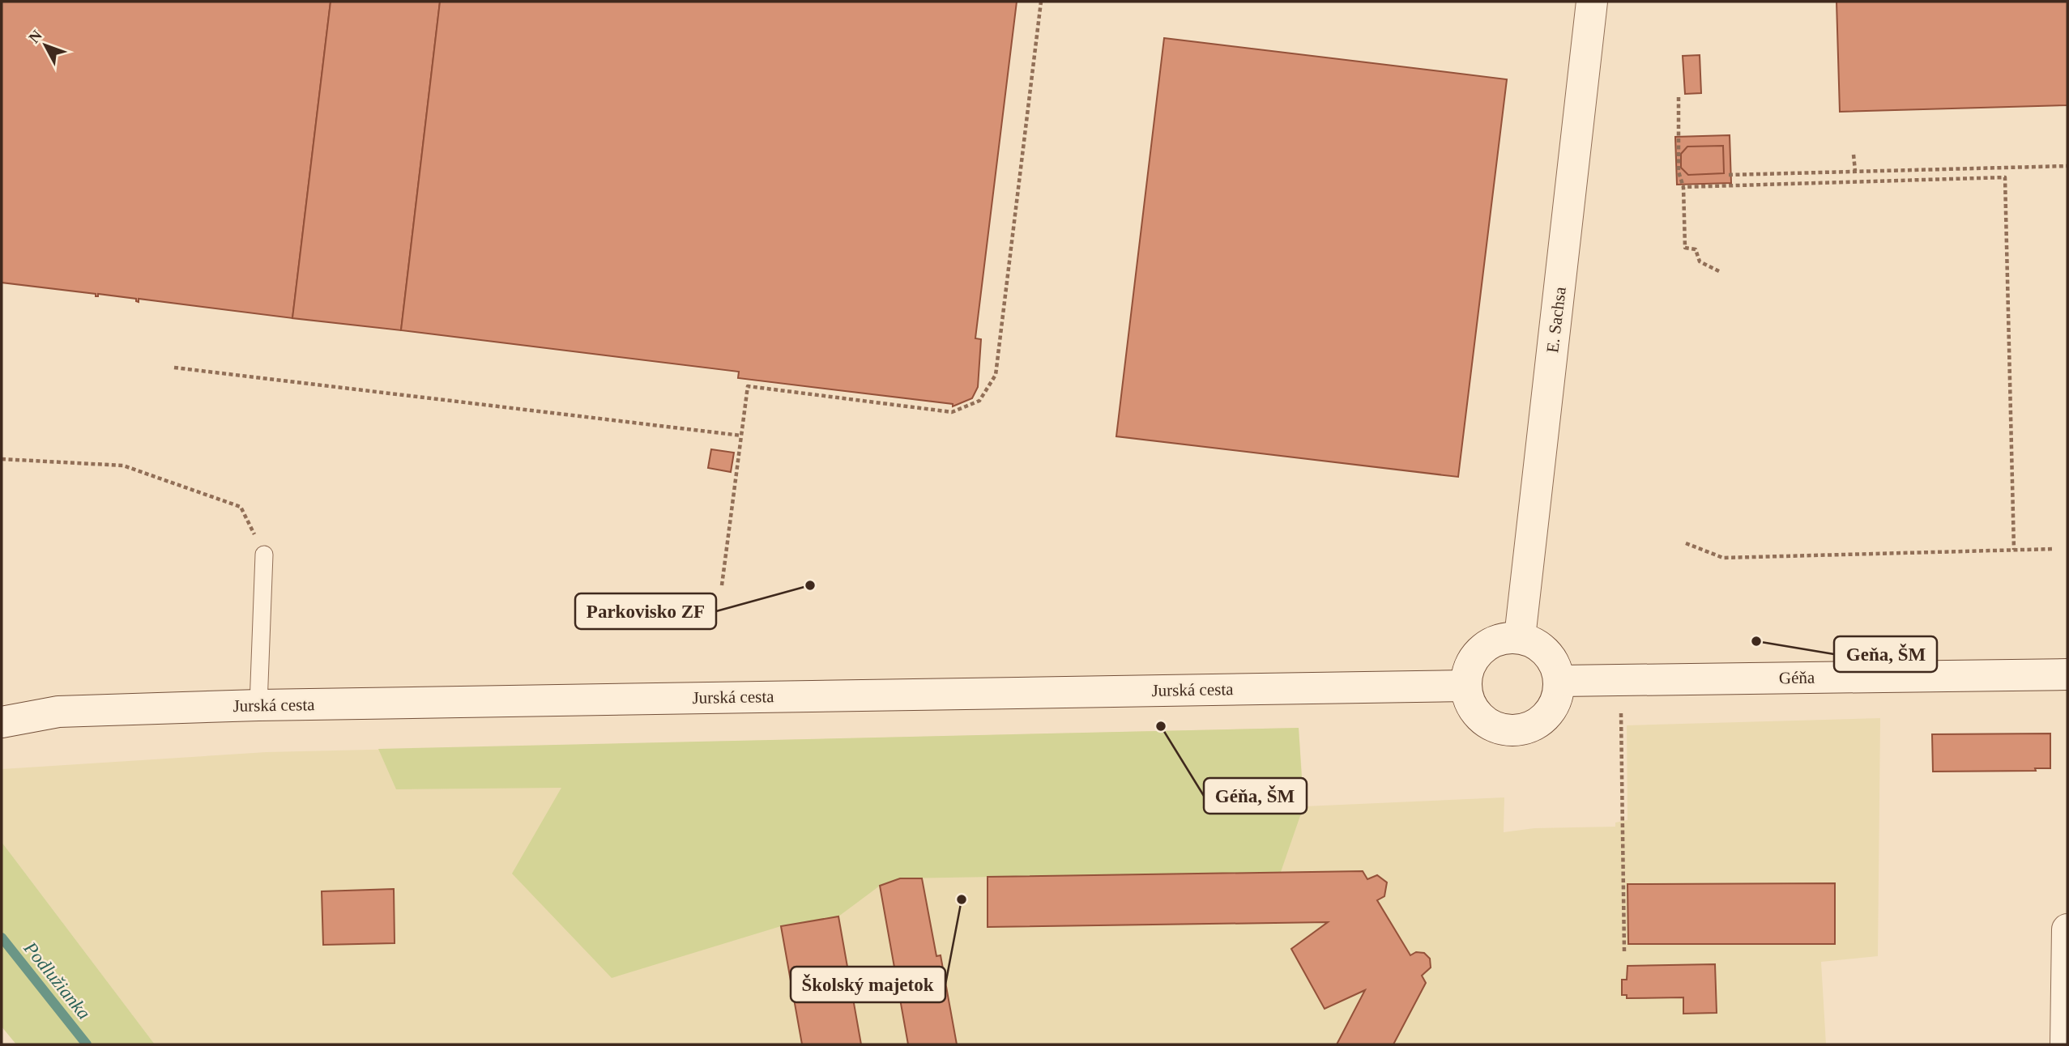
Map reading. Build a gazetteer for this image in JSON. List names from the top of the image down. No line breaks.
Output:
{"streets":{"street":["E. Sachsa","Géňa","Jurská cesta"]},"crossings":[["E. Sachsa","Géňa"],["E. Sachsa","Jurská cesta"],["Géňa","Jurská cesta"]],"water":["Podlužianka"],"places":["Parkovisko ZF","Geňa, ŠM","Géňa, ŠM","Školský majetok"],"north":"top left"}
